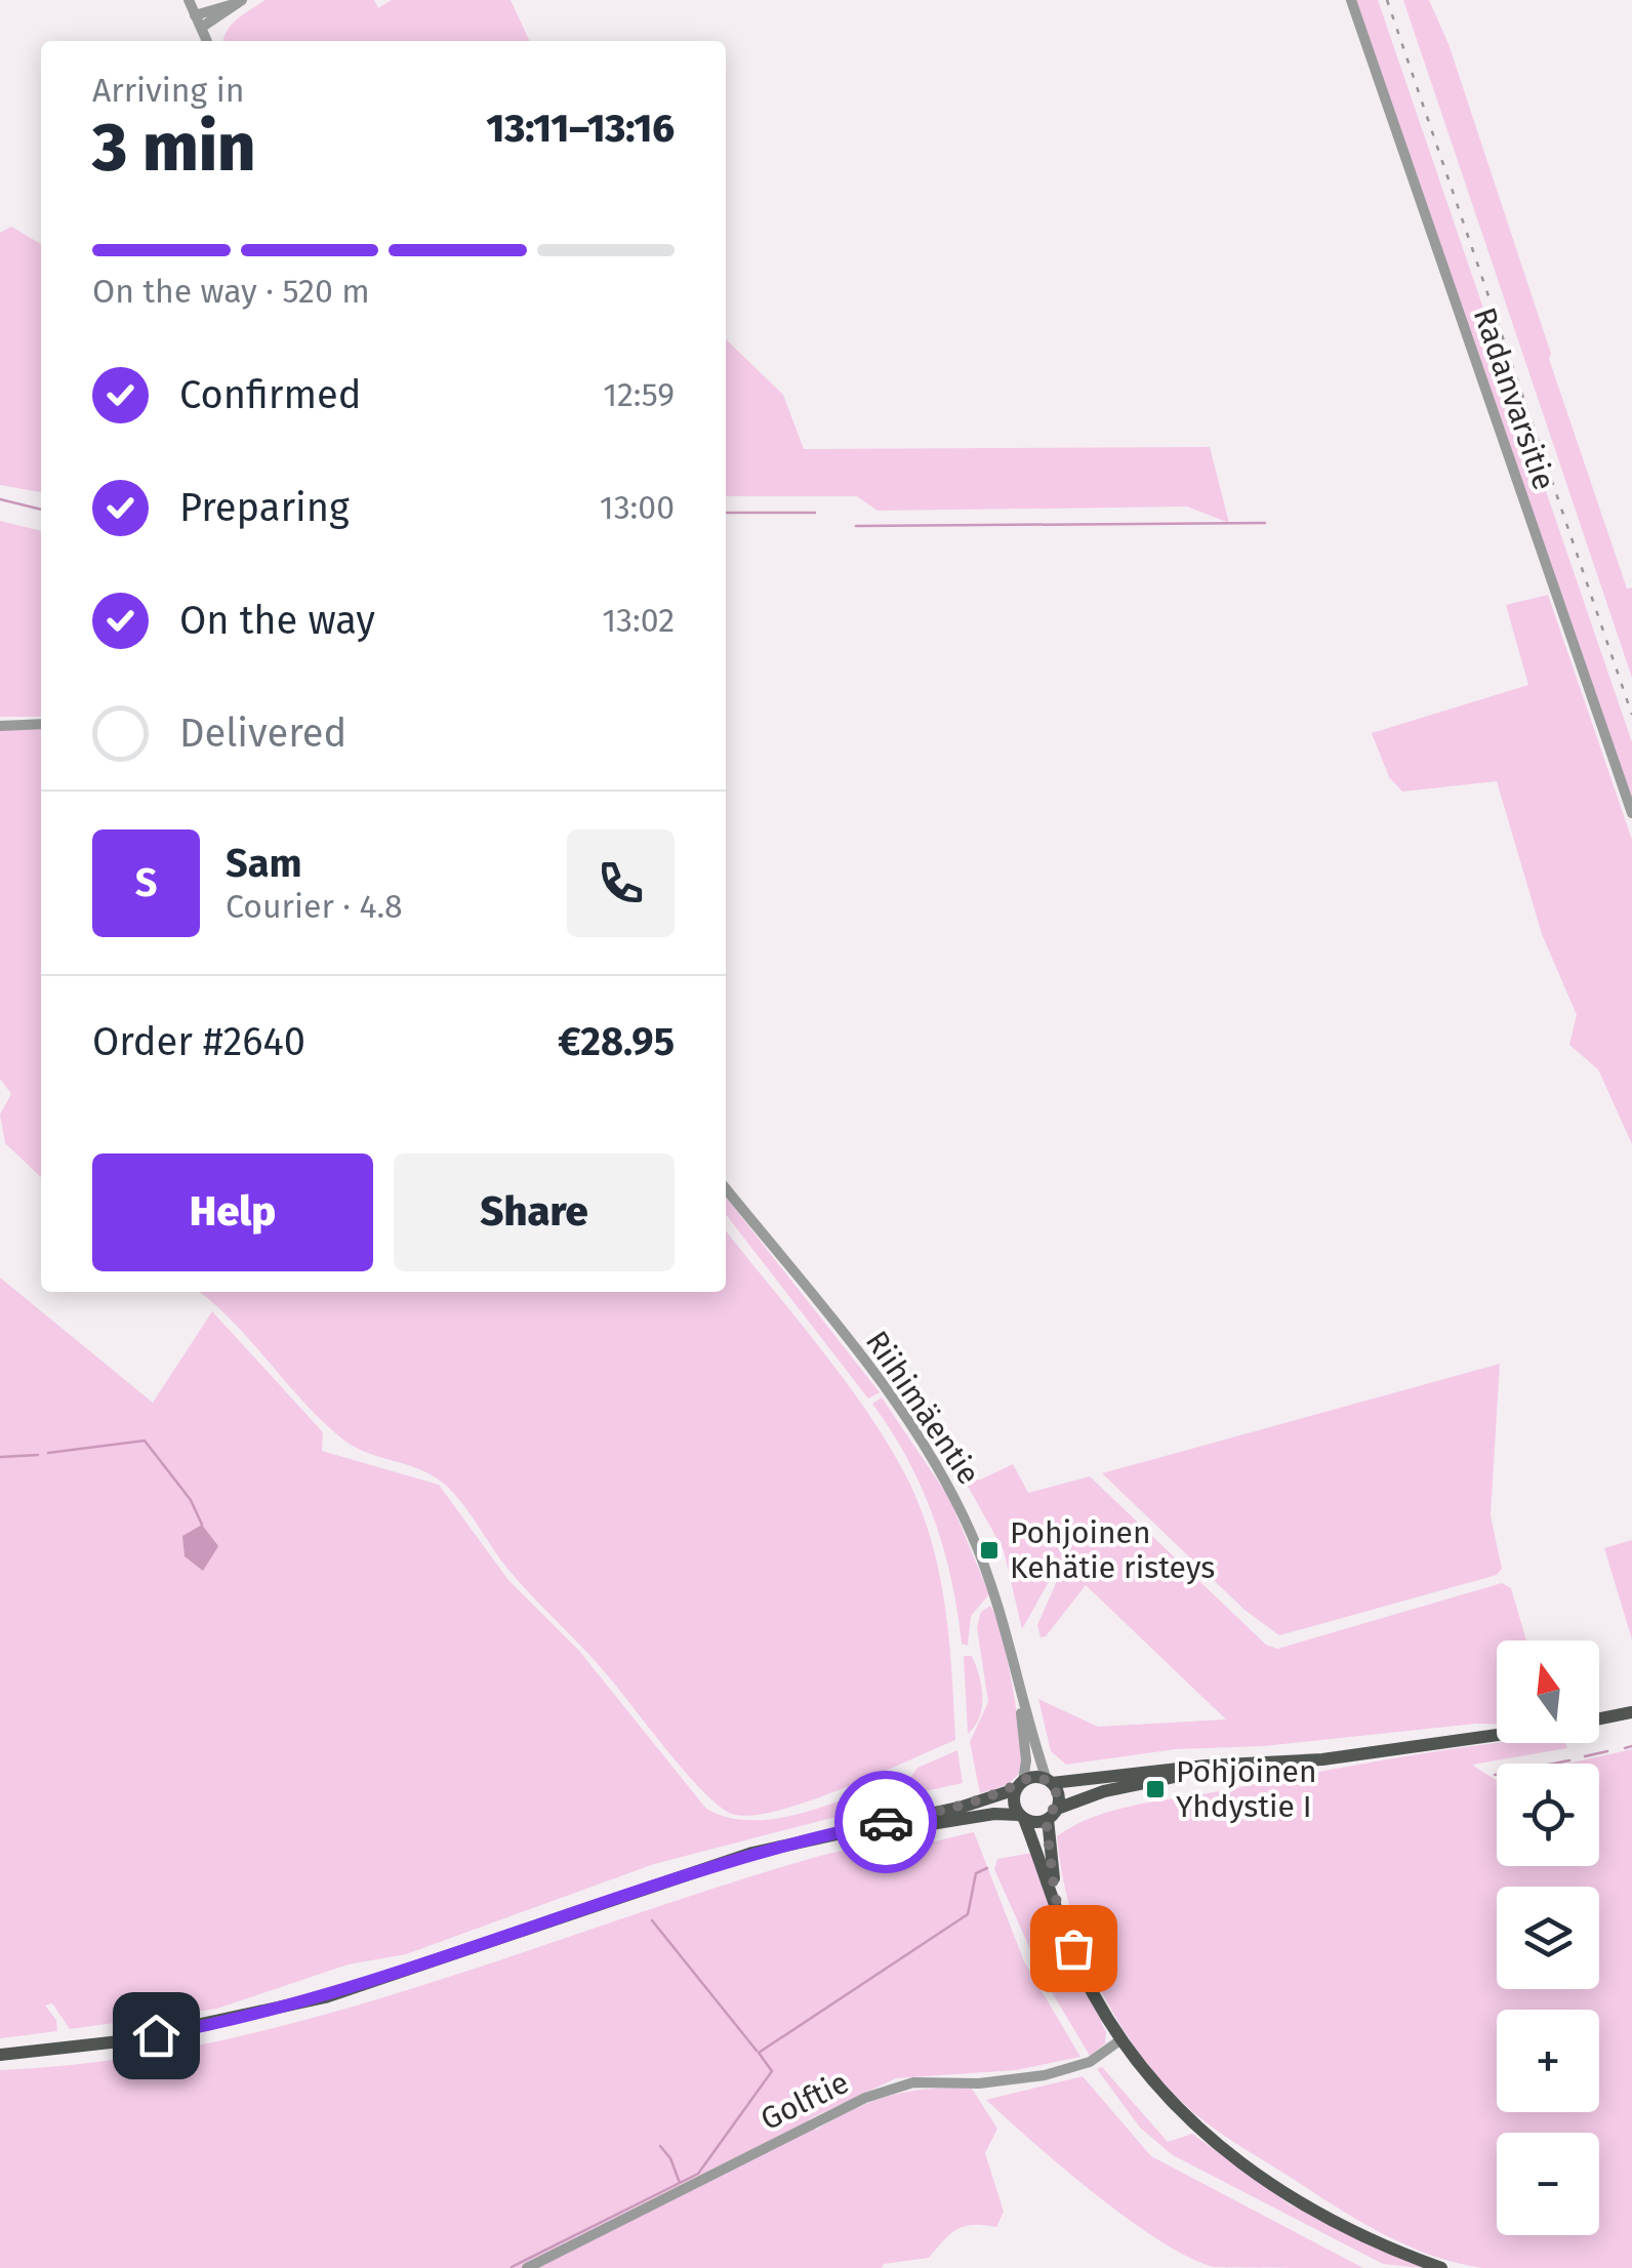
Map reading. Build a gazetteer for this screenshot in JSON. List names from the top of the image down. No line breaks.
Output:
{"streets":{"street":["Radanvarsitie","Riihimäentie","Golftie"]},"places":{"transit":["Pohjoinen Kehätie risteys","Pohjoinen Yhdystie I"]},"north":"top","page":{"heading":["3 min","Arriving in","13:11–13:16"],"panel":["Sam","Courier · 4.8","Order #2640","€28.95"],"bar":"On the way · 520 m","list":[["Confirmed","12:59"],["Preparing","13:00"],["On the way","13:02"],"Delivered"],"round":"S","buttons":["Help","Share"],"map_buttons":["+","−"]}}
